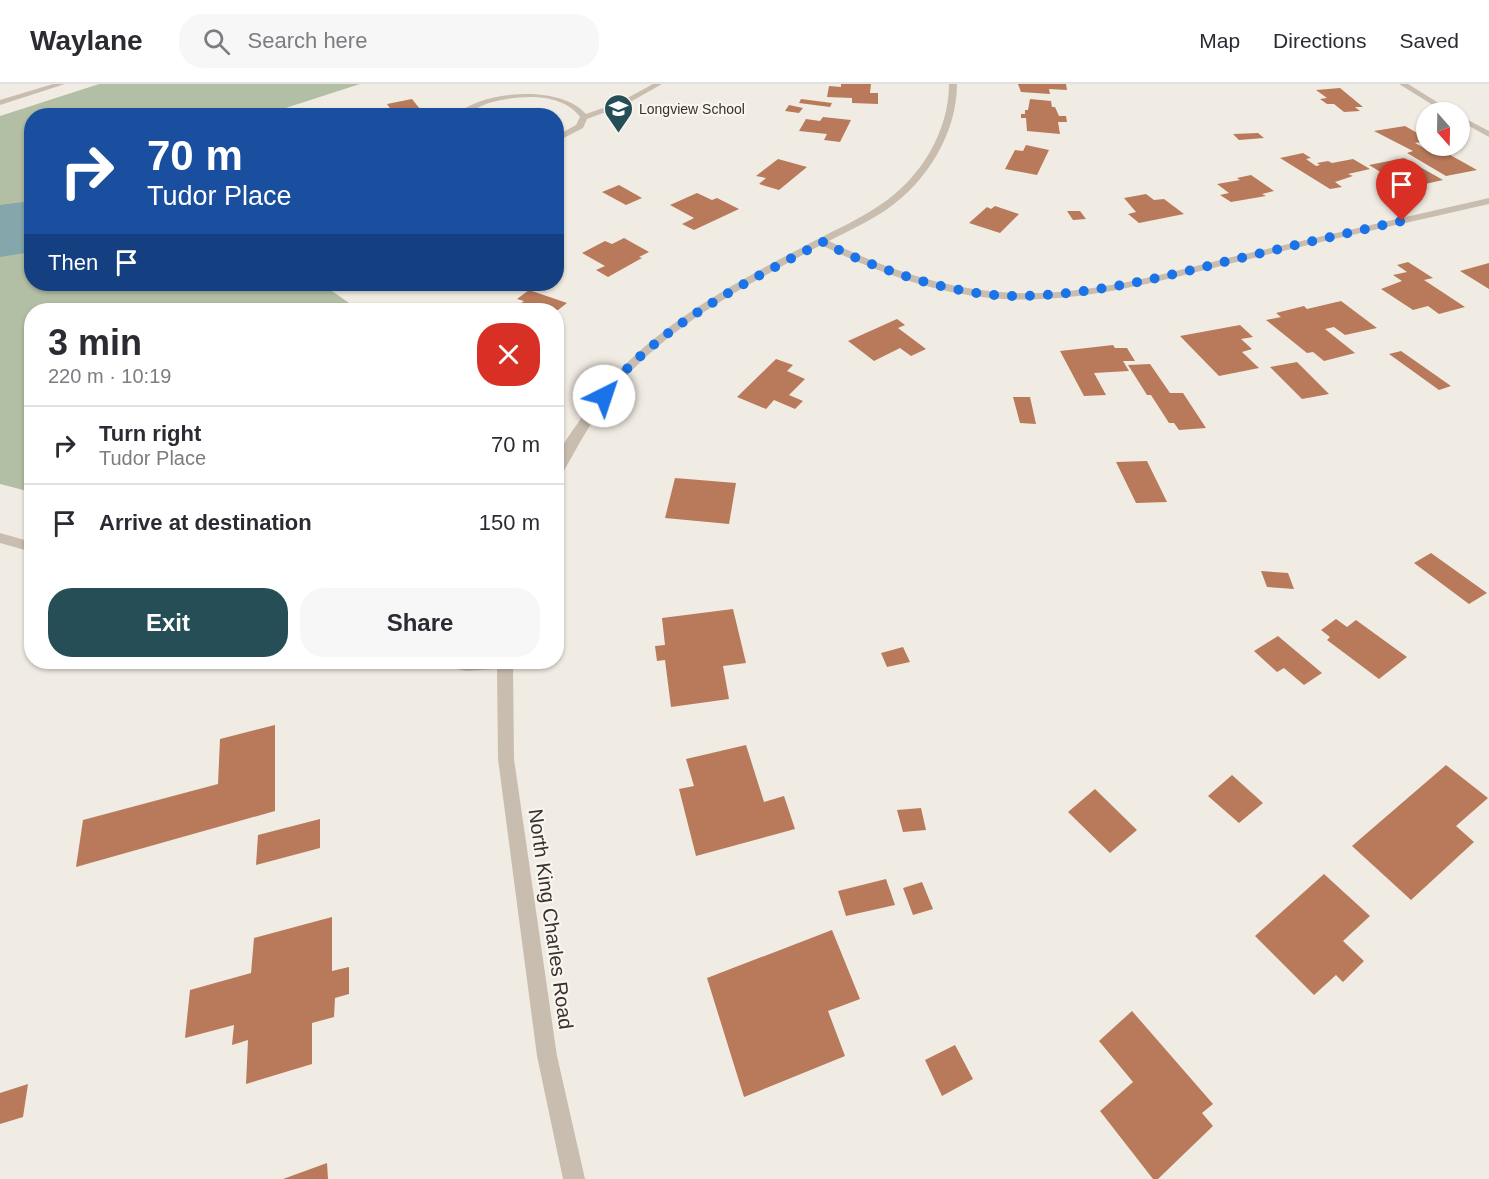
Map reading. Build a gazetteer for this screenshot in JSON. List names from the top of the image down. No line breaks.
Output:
{"streets":{"street":["North King Charles Road"]},"places":{"school or university":["Longview School"]},"north":"bottom","page":{"header":"Waylane","search":"Search here","nav":["Map","Directions","Saved"],"turn":["70 m","Tudor Place"],"then":"Then","heading":["3 min","220 m · 10:19"],"list":[{"name":"Turn right","note":"Tudor Place","value":"70 m"},{"name":"Arrive at destination","value":"150 m"}],"buttons":["Exit","Share"]}}
